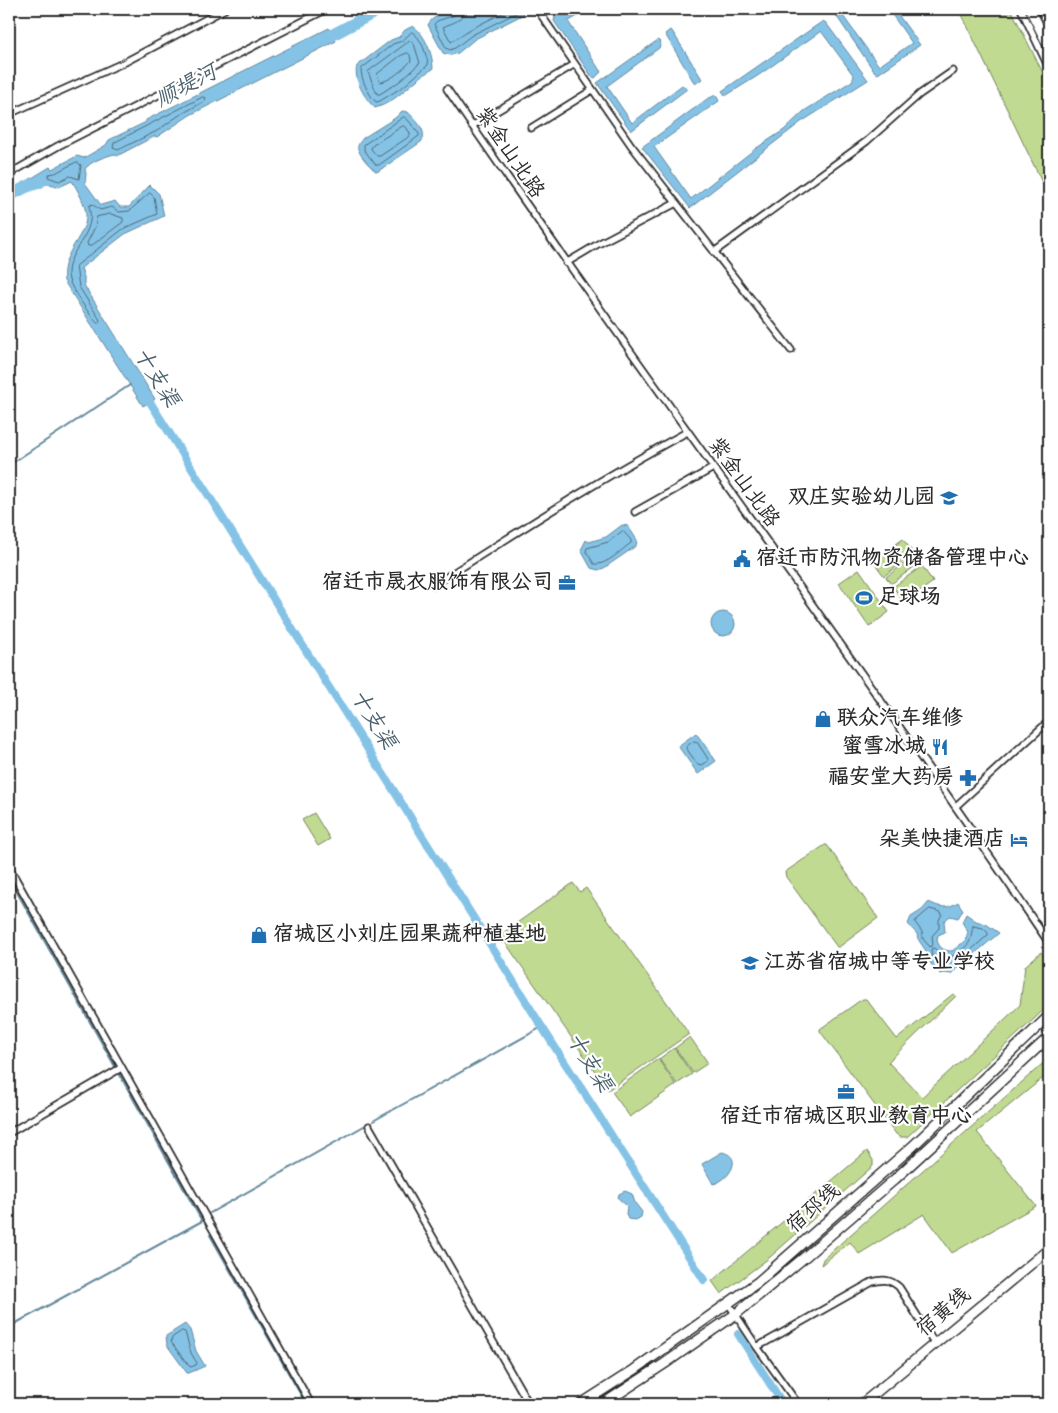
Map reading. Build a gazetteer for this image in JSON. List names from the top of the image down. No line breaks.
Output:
{"streets":{"main road":["宿邳线","宿黄线"],"street":["紫金山北路"]},"water":["顺堤河","十支渠"],"places":{"school or university":["双庄实验幼儿园","江苏省宿城中等专业学校"],"public building":["宿迁市防汛物资储备管理中心"],"office":["宿迁市晟衣服饰有限公司","宿迁市宿城区职业教育中心"],"sports":["足球场"],"shop":["联众汽车维修","宿城区小刘庄园果蔬种植基地"],"restaurant":["蜜雪冰城"],"pharmacy":["福安堂大药房"],"hotel":["朵美快捷酒店"]}}
